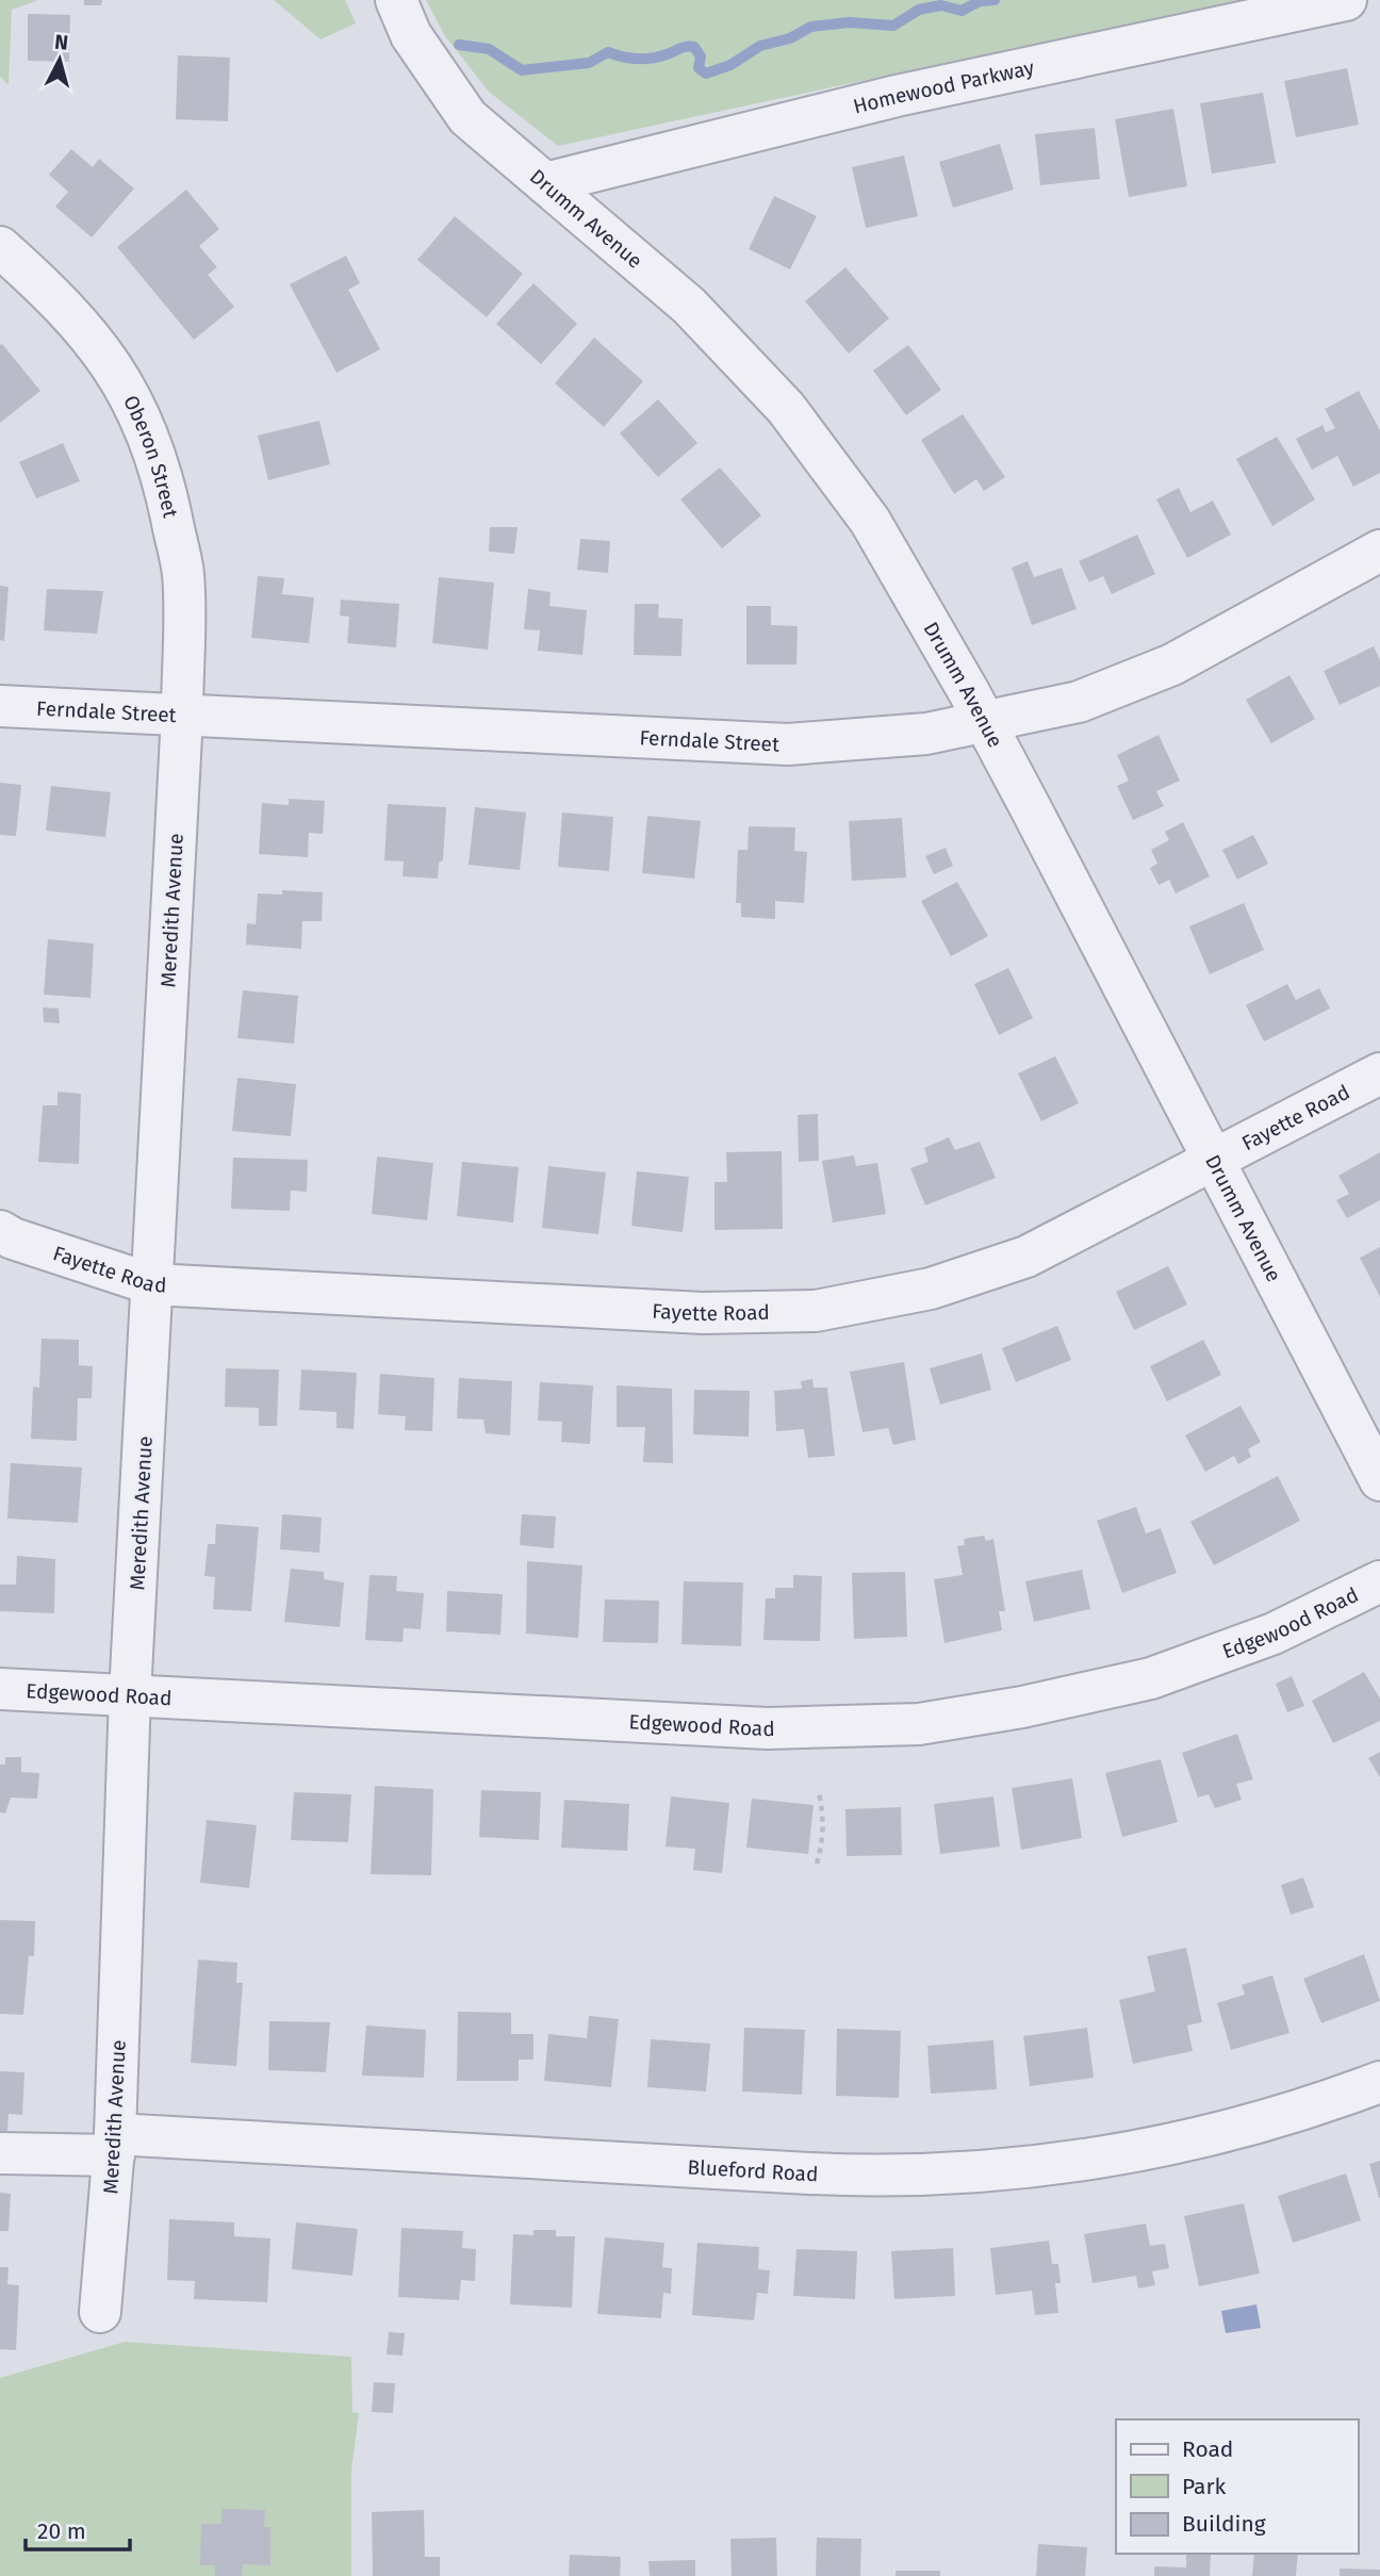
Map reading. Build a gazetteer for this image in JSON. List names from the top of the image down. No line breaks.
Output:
{"streets":{"street":["Homewood Parkway","Drumm Avenue","Oberon Street","Ferndale Street","Meredith Avenue","Fayette Road","Edgewood Road","Blueford Road"]},"crossings":[["Homewood Parkway","Drumm Avenue"],["Drumm Avenue","Ferndale Street"],["Drumm Avenue","Fayette Road"],["Oberon Street","Ferndale Street"],["Oberon Street","Meredith Avenue"],["Ferndale Street","Meredith Avenue"],["Meredith Avenue","Fayette Road"],["Meredith Avenue","Edgewood Road"],["Meredith Avenue","Blueford Road"]],"legend":["Road","Park","Building"],"scale_bar":"20 m","north":"top"}
